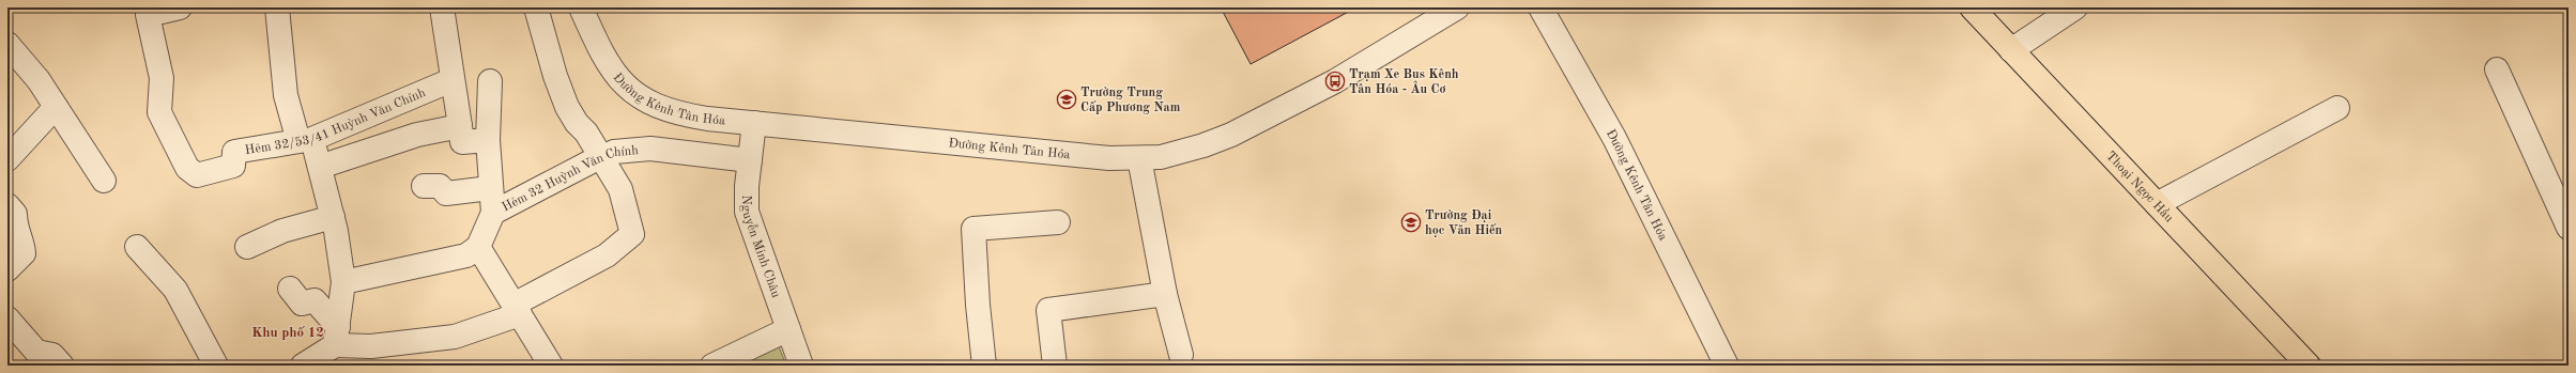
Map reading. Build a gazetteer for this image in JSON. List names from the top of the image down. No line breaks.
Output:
{"streets":{"main road":["Thoại Ngọc Hầu"],"street":["Đường Kênh Tân Hóa","Hẻm 32/53/41 Huỳnh Văn Chính","Hẻm 32 Huỳnh Văn Chính","Nguyễn Minh Châu"]},"crossings":[["Đường Kênh Tân Hóa","Nguyễn Minh Châu"],["Hẻm 32 Huỳnh Văn Chính","Nguyễn Minh Châu"]],"districts":["Khu phố 12"],"places":{"bus stop":["Trạm Xe Bus Kênh Tân Hóa - Âu Cơ"],"school or university":["Trường Trung Cấp Phương Nam","Trường Đại học Văn Hiến"]}}
